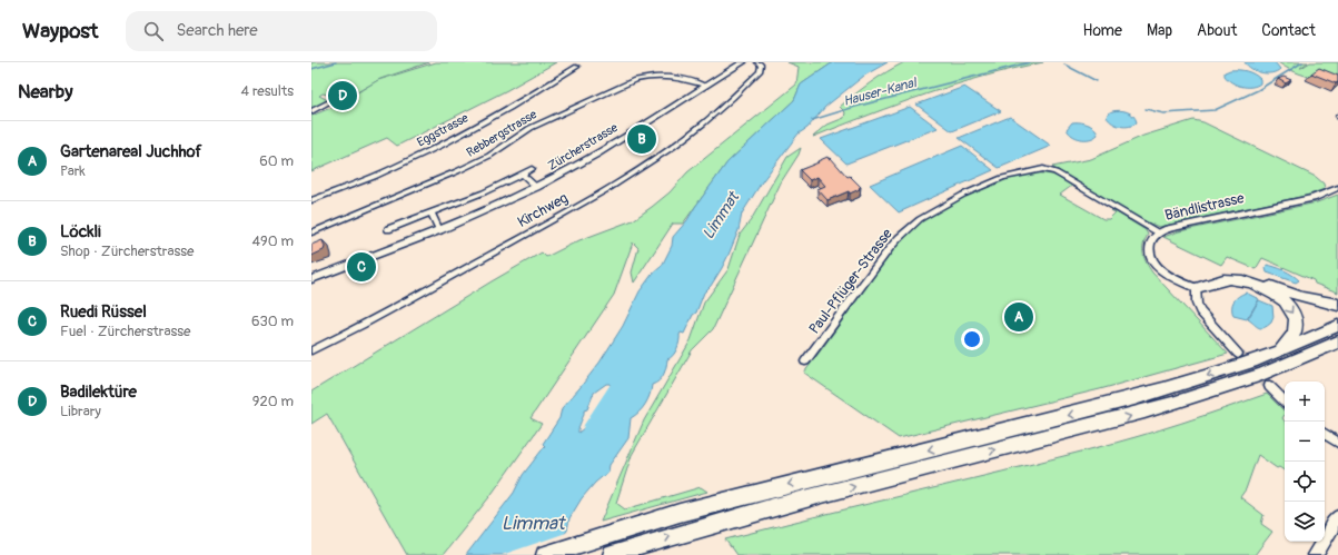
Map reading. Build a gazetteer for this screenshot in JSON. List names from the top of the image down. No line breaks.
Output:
{"streets":{"main road":["Zürcherstrasse"],"street":["Eggstrasse","Rebbergstrasse","Bändlistrasse","Kirchweg","Paul-Pflüger-Strasse"]},"crossings":[["Rebbergstrasse","Zürcherstrasse"],["Bändlistrasse","Paul-Pflüger-Strasse"]],"water":["Hauser-Kanal","Limmat"],"page":{"header":"Waypost","search":"Search here","nav":["Home","Map","About","Contact"],"heading":["Nearby","4 results"],"pins":["D","B","C","A"],"list":[{"mark":"A","name":"Gartenareal Juchhof","note":"Park","value":"60 m"},{"mark":"B","name":"Löckli","note":"Shop · Zürcherstrasse","value":"490 m"},{"mark":"C","name":"Ruedi Rüssel","note":"Fuel · Zürcherstrasse","value":"630 m"},{"mark":"D","name":"Badilektüre","note":"Library","value":"920 m"}],"map_buttons":["+","−"]}}
